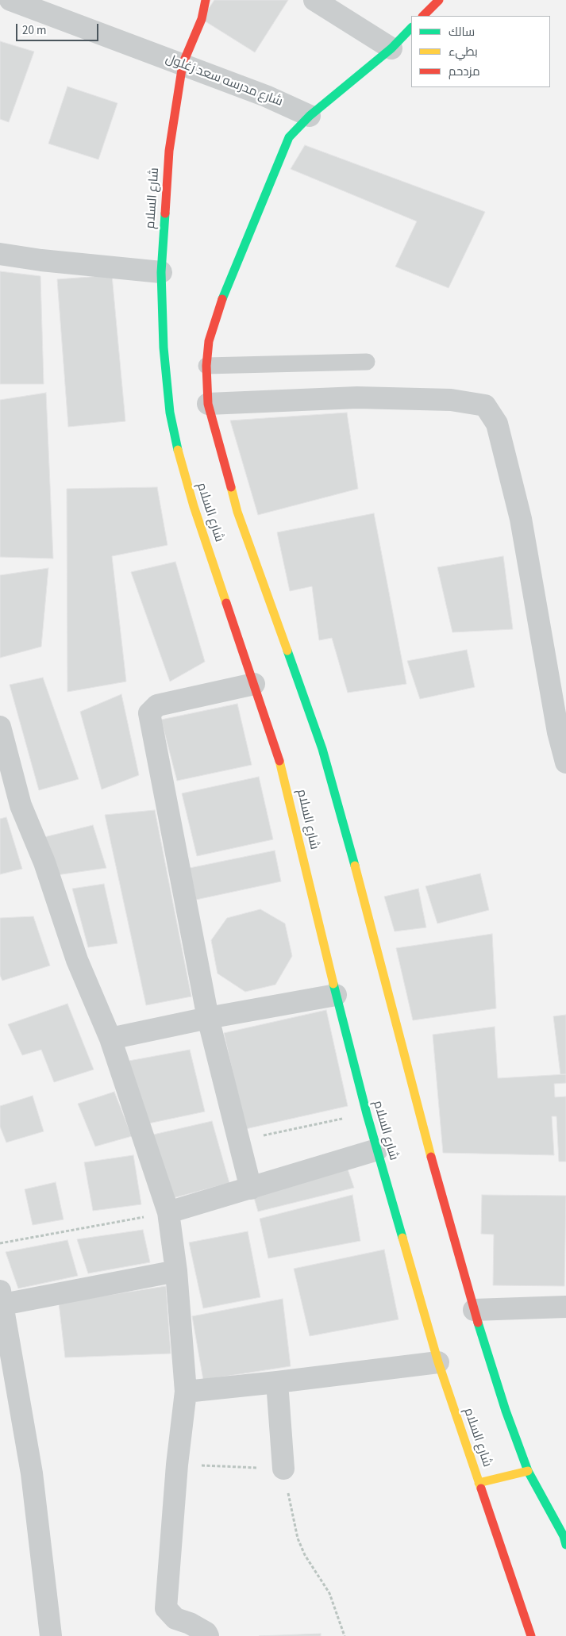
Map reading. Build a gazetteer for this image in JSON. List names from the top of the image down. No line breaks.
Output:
{"streets":{"street":["شارع مدرسه سعد زغلول","شارع السلام"]},"crossings":[["شارع مدرسه سعد زغلول","شارع السلام"]],"legend":["سالك","بطيء","مزدحم"],"scale_bar":"20 m"}
